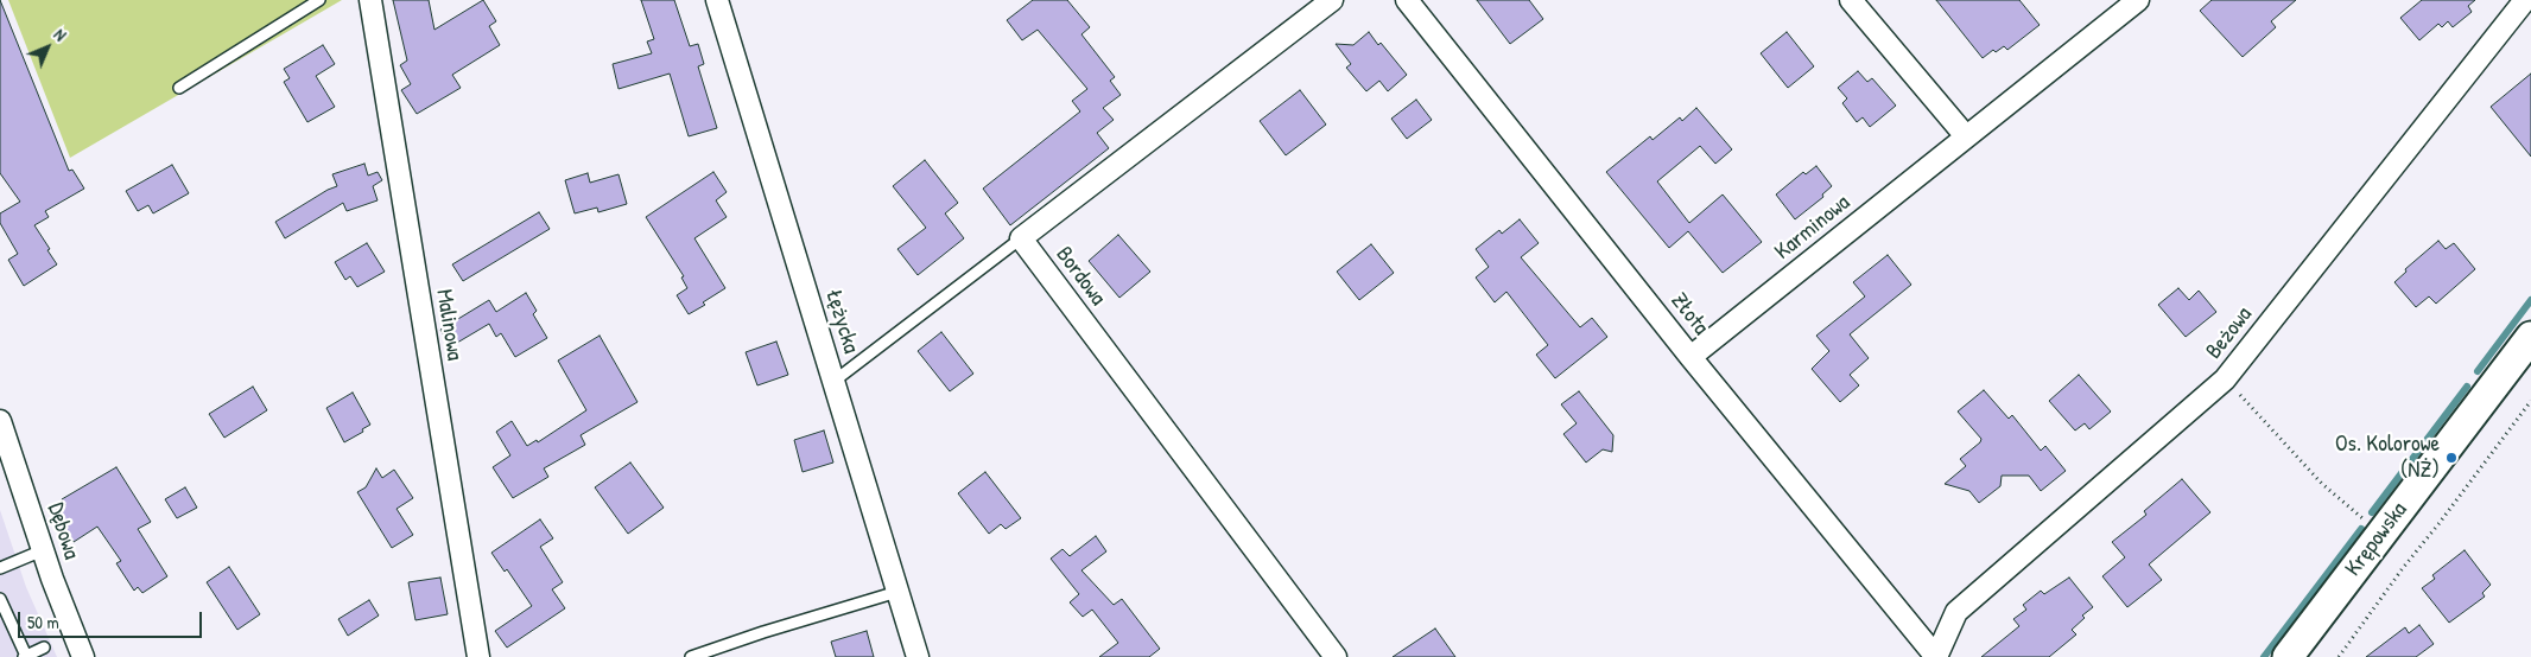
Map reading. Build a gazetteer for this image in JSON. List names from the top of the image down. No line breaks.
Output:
{"streets":{"street":["Karminowa","Bordowa","Złota","Łężycka","Malinowa","Beżowa","Dębowa","Krępowska"]},"crossings":[["Karminowa","Złota"],["Złota","Beżowa"]],"places":["Os. Kolorowe (NŻ)"],"scale_bar":"50 m","north":"top right"}
